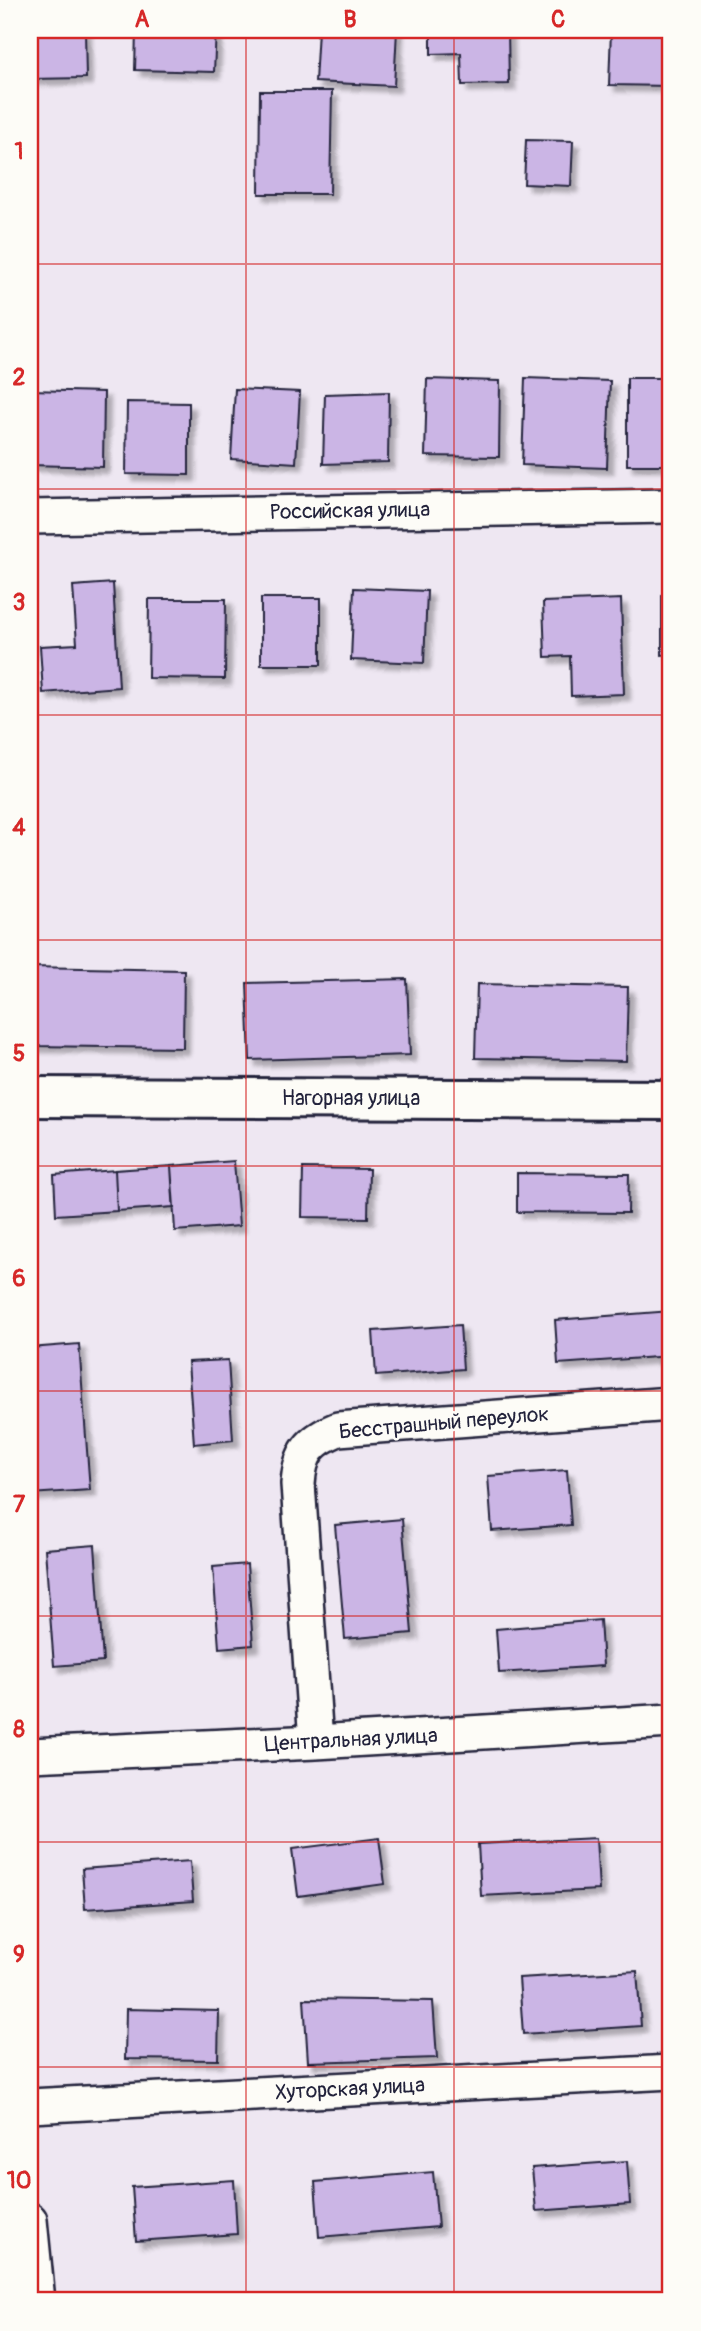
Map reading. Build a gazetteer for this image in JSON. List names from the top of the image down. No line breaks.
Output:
{"streets":{"street":["Российская улица","Нагорная улица","Бесстрашный переулок","Центральная улица","Хуторская улица"]},"crossings":[["Бесстрашный переулок","Центральная улица"]],"grid":{"columns":["A","B","C"],"rows":["1","2","3","4","5","6","7","8","9","10"]}}
